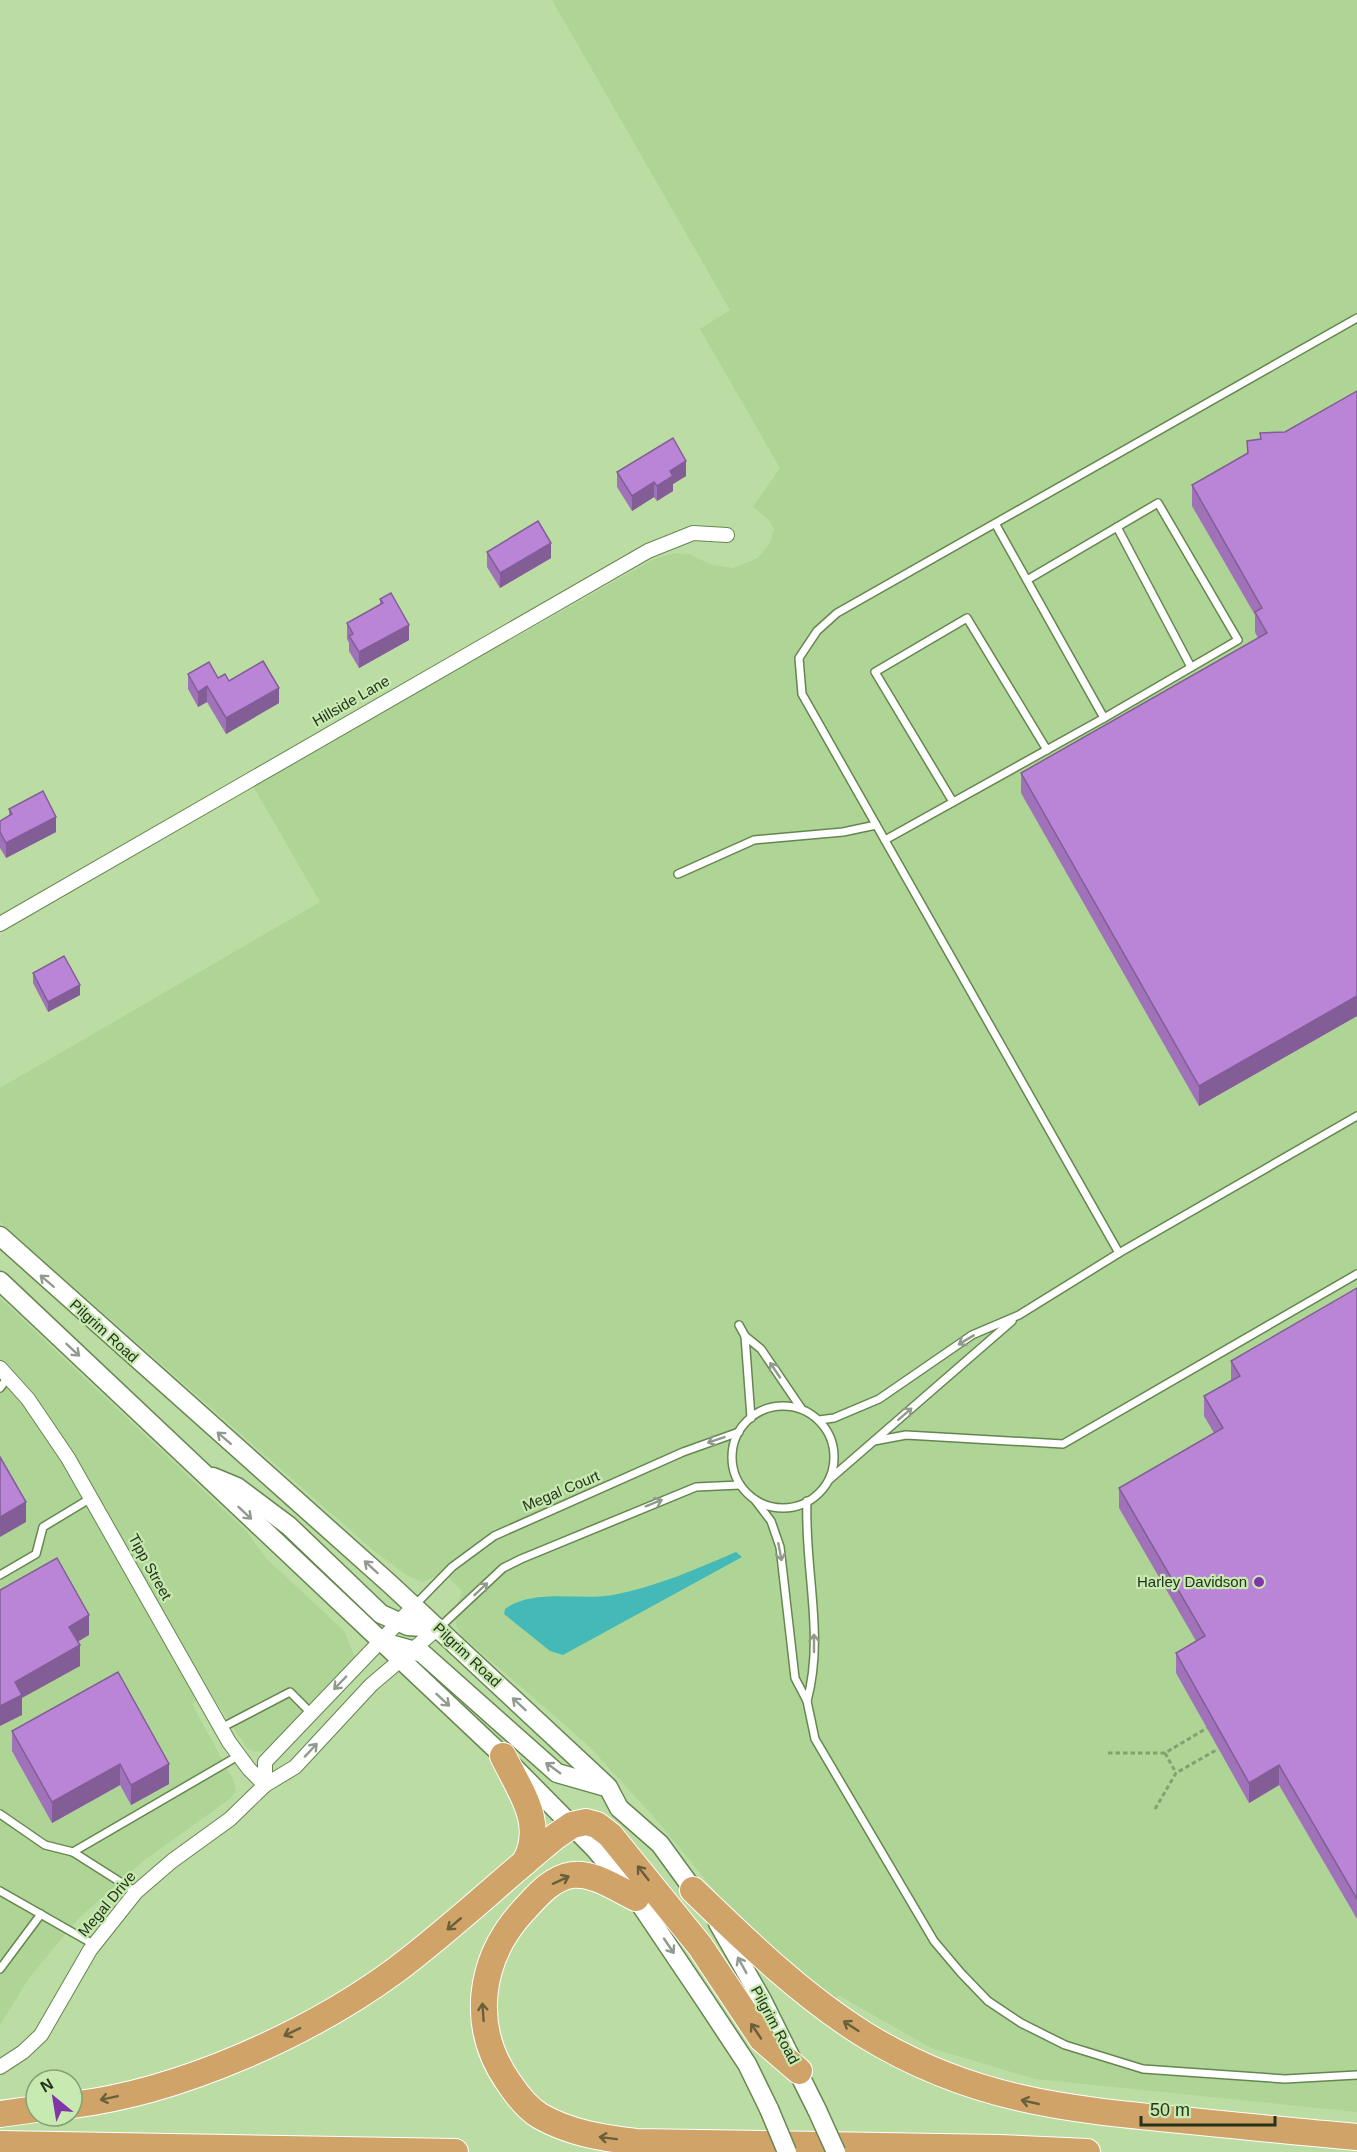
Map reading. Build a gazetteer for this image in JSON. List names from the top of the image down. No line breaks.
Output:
{"streets":{"street":["Hillside Lane","Pilgrim Road","Tipp Street","Megal Drive"],"lane":["Megal Court"]},"crossings":[["Pilgrim Road","Megal Court"],["Pilgrim Road","Megal Drive"],["Tipp Street","Megal Drive"]],"places":["Harley Davidson"],"scale_bar":"50 m","north":"top left"}
